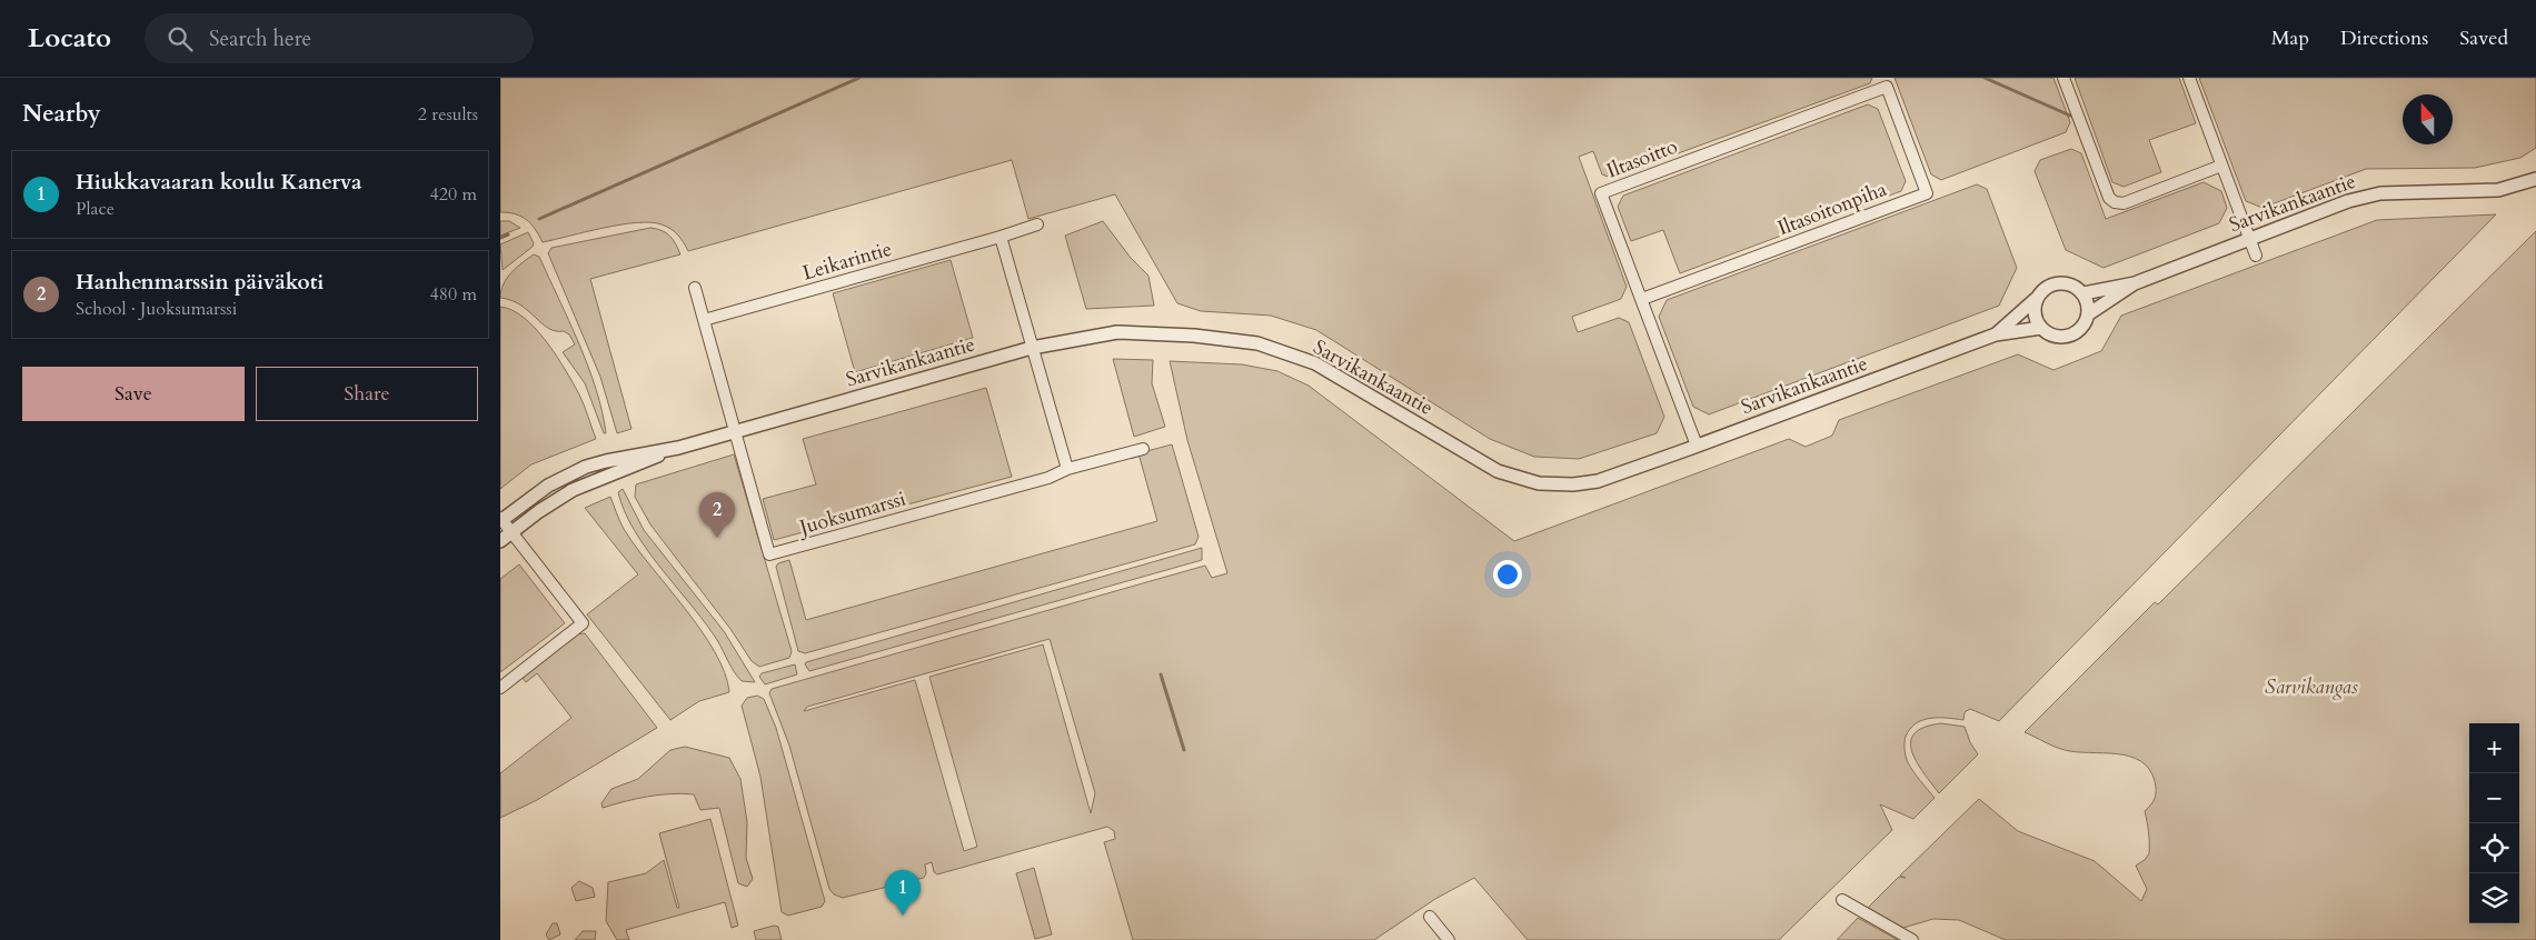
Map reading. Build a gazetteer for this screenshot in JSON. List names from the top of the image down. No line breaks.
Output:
{"streets":{"street":["Iltasoitto","Sarvikankaantie","Iltasoitonpiha","Leikarintie","Juoksumarssi"]},"crossings":[["Iltasoitto","Sarvikankaantie"],["Iltasoitto","Iltasoitonpiha"],["Sarvikankaantie","Juoksumarssi"]],"parks":["Sarvikangas"],"north":"top","page":{"header":"Locato","search":"Search here","nav":["Map","Directions","Saved"],"heading":["Nearby","2 results"],"list":[{"mark":"1","name":"Hiukkavaaran koulu Kanerva","note":"Place","value":"420 m"},{"mark":"2","name":"Hanhenmarssin päiväkoti","note":"School · Juoksumarssi","value":"480 m"}],"buttons":["Save","Share"],"pins":["2","1"],"map_buttons":["+","−"]}}
